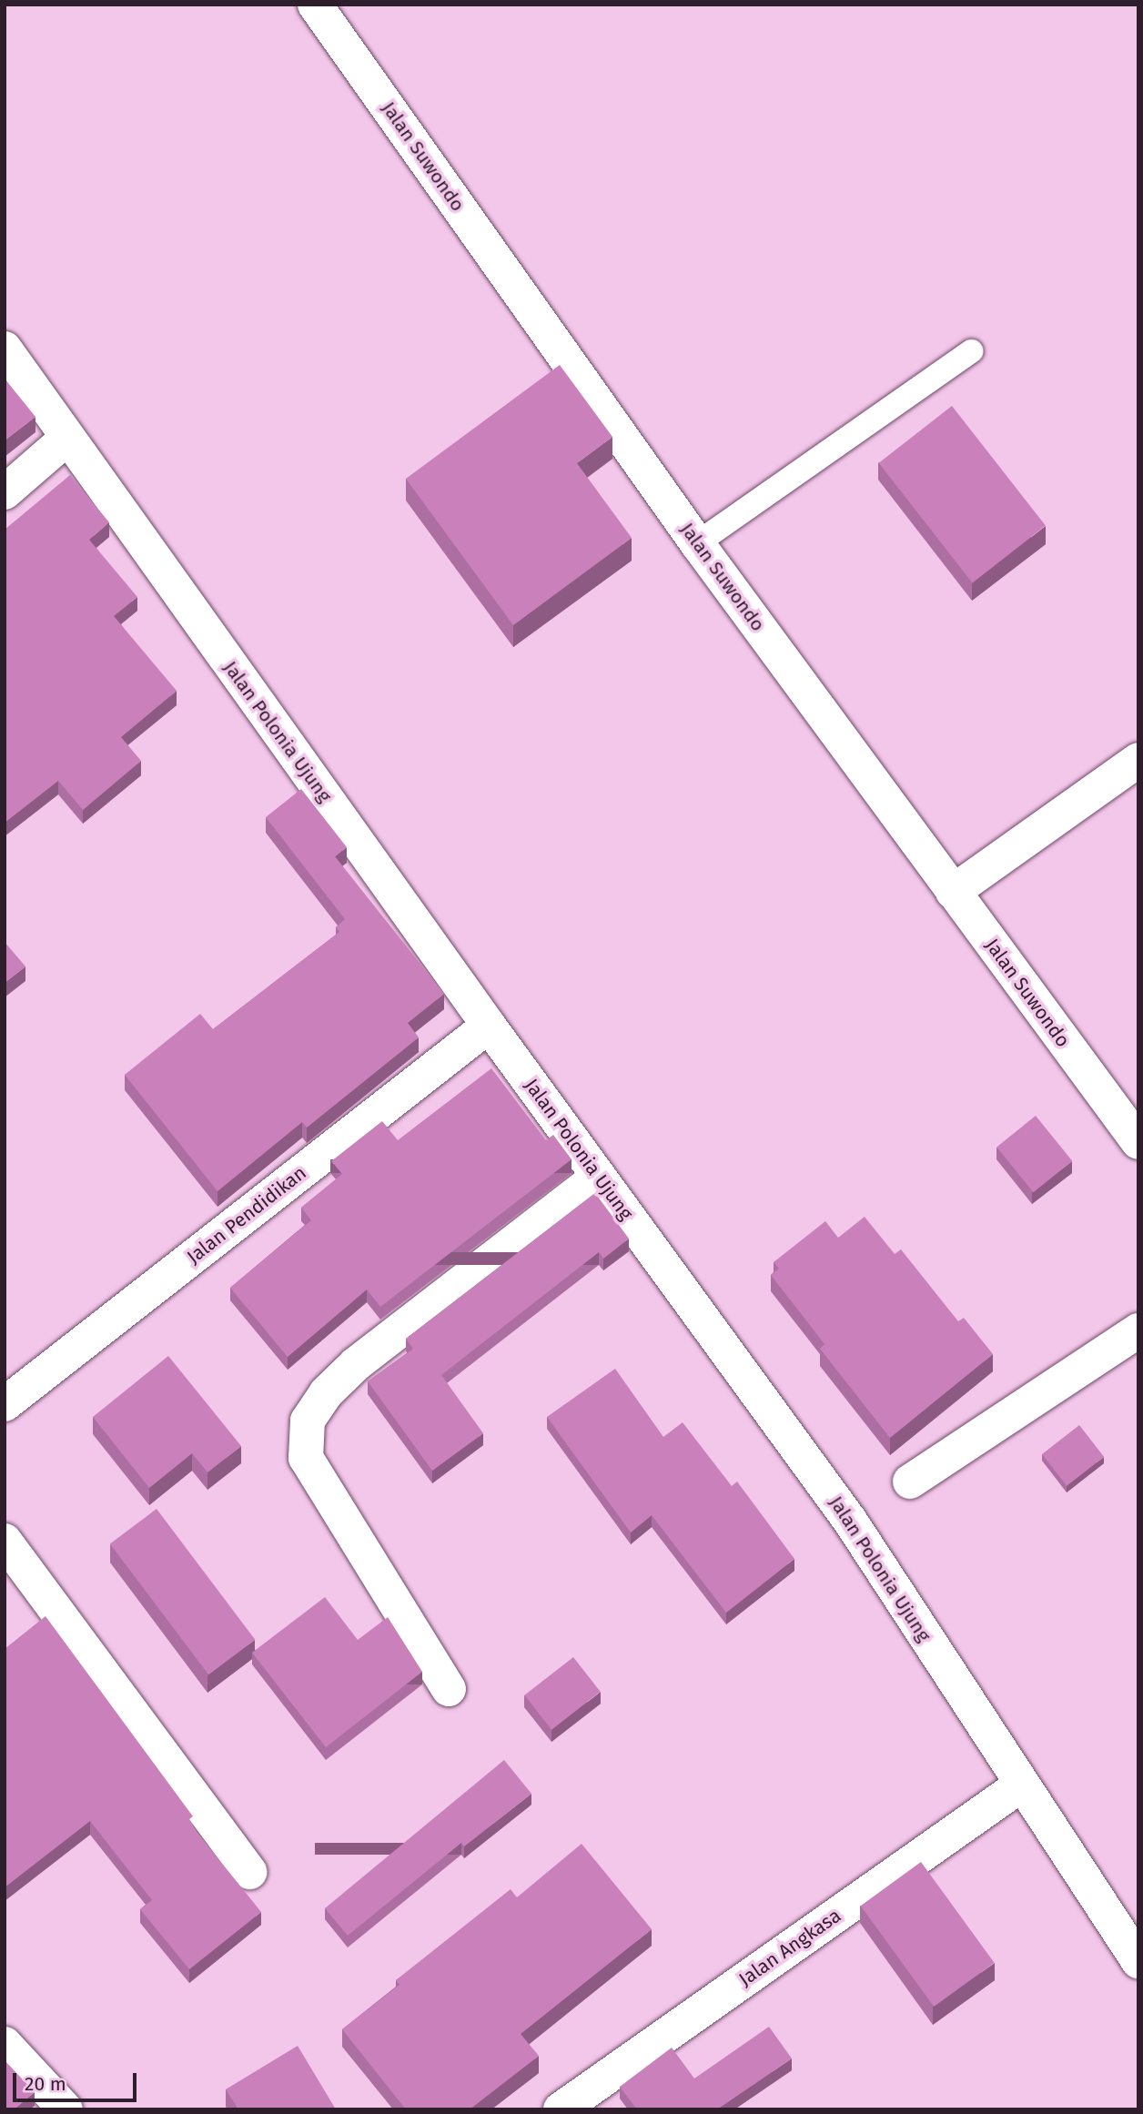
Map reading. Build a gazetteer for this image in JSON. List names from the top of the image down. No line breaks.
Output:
{"streets":{"street":["Jalan Suwondo","Jalan Polonia Ujung","Jalan Pendidikan","Jalan Angkasa"]},"crossings":[["Jalan Polonia Ujung","Jalan Pendidikan"],["Jalan Polonia Ujung","Jalan Angkasa"]],"scale_bar":"20 m"}
